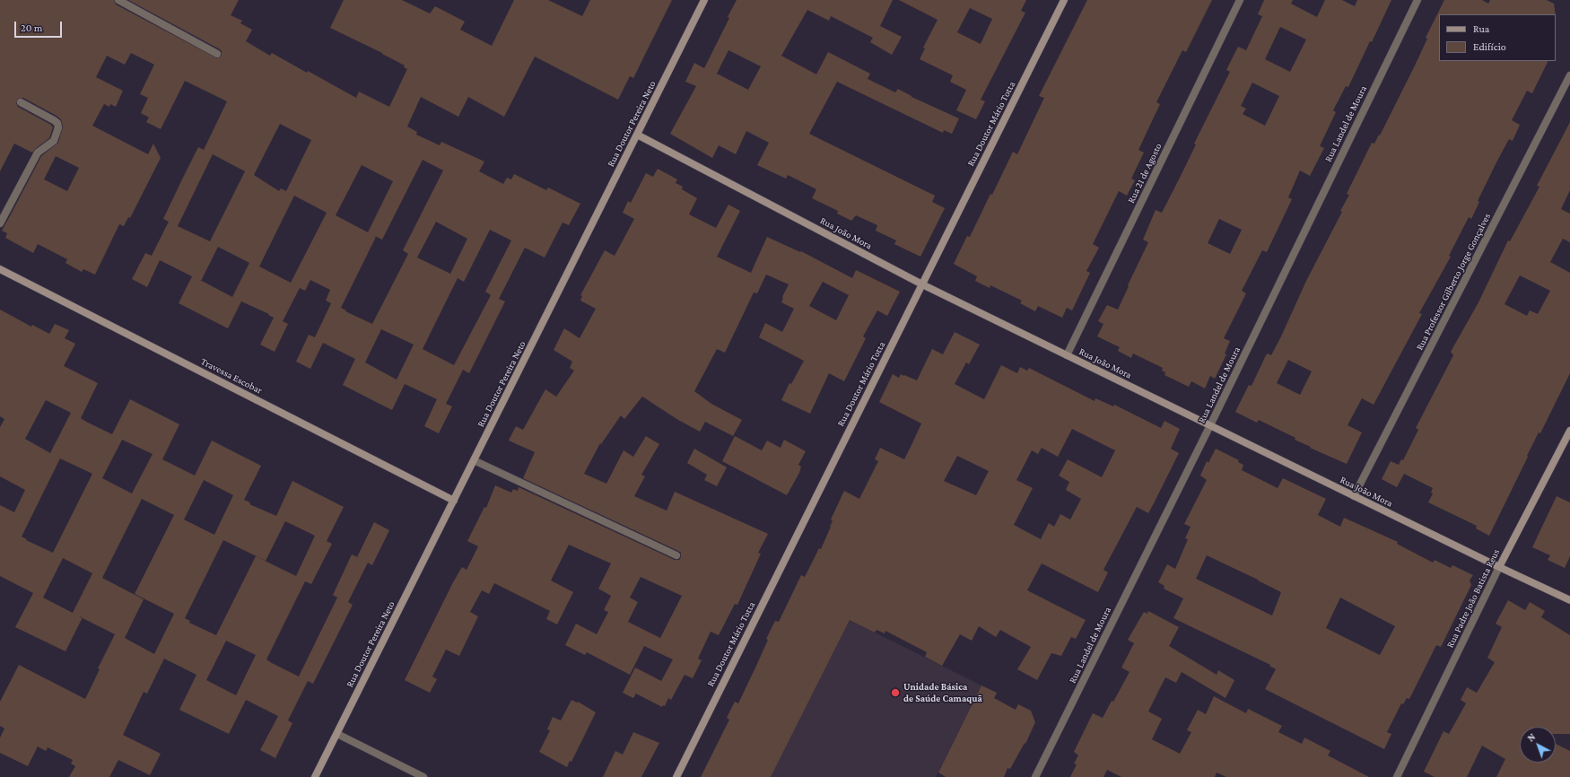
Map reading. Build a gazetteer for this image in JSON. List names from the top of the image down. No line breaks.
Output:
{"streets":{"street":["Rua Doutor Pereira Neto","Rua Doutor Mário Totta","Rua Landel de Moura","Rua 21 de Agosto","Rua João Mora","Rua Professor Gilberto Jorge Gonçalves","Travessa Escobar","Rua Padre João Batista Reus"]},"crossings":[["Rua Doutor Pereira Neto","Rua João Mora"],["Rua Doutor Pereira Neto","Travessa Escobar"],["Rua Doutor Mário Totta","Rua João Mora"],["Rua Landel de Moura","Rua João Mora"],["Rua 21 de Agosto","Rua João Mora"],["Rua João Mora","Rua Professor Gilberto Jorge Gonçalves"],["Rua João Mora","Rua Padre João Batista Reus"]],"places":["Unidade Básica de Saúde Camaquã"],"legend":["Rua","Edifício"],"scale_bar":"20 m","north":"top left"}
